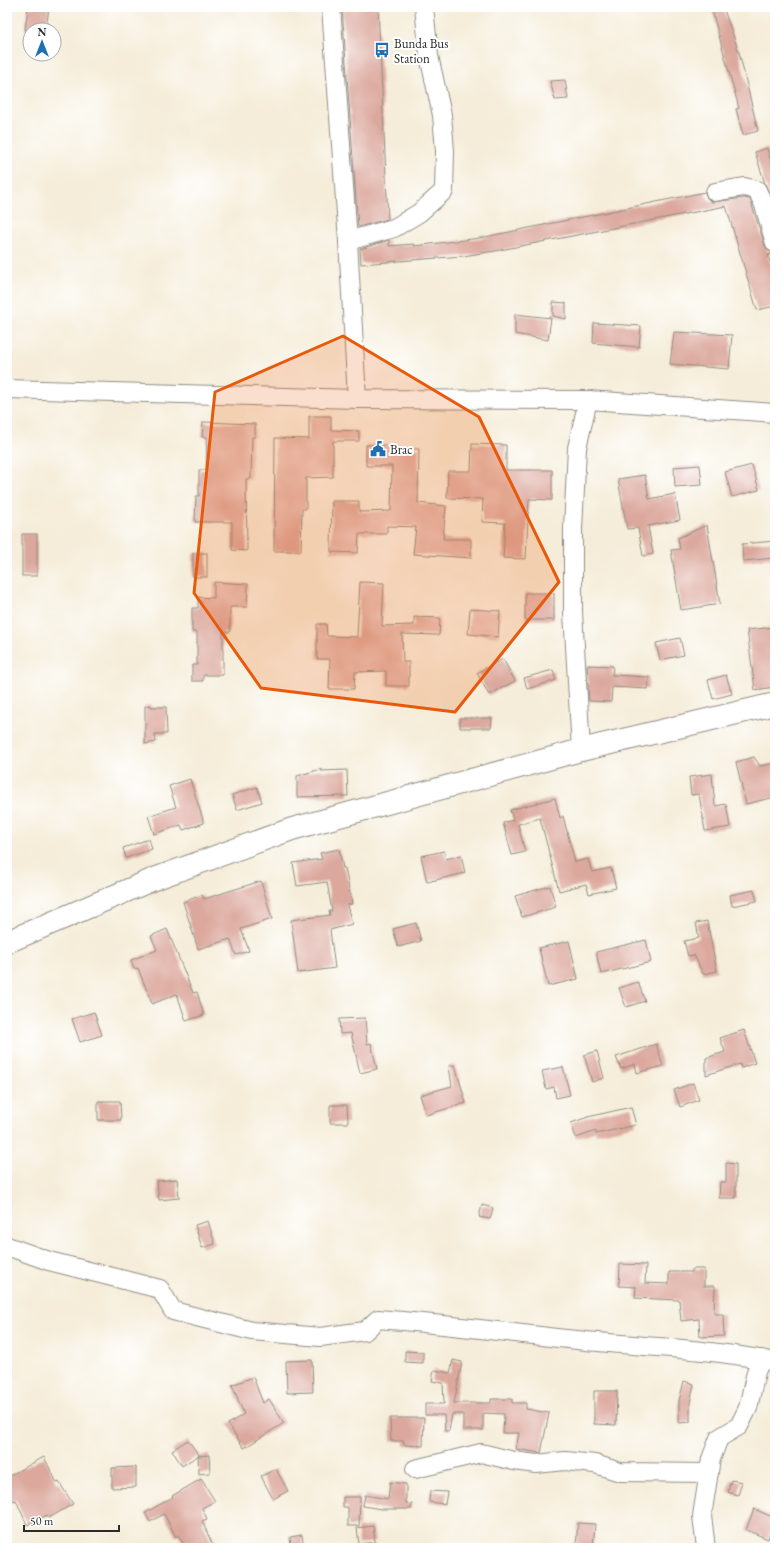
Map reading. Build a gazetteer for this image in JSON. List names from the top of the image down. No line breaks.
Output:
{"places":{"bus stop":["Bunda Bus Station"],"public building":["Brac"]},"scale_bar":"50 m","north":"top"}
